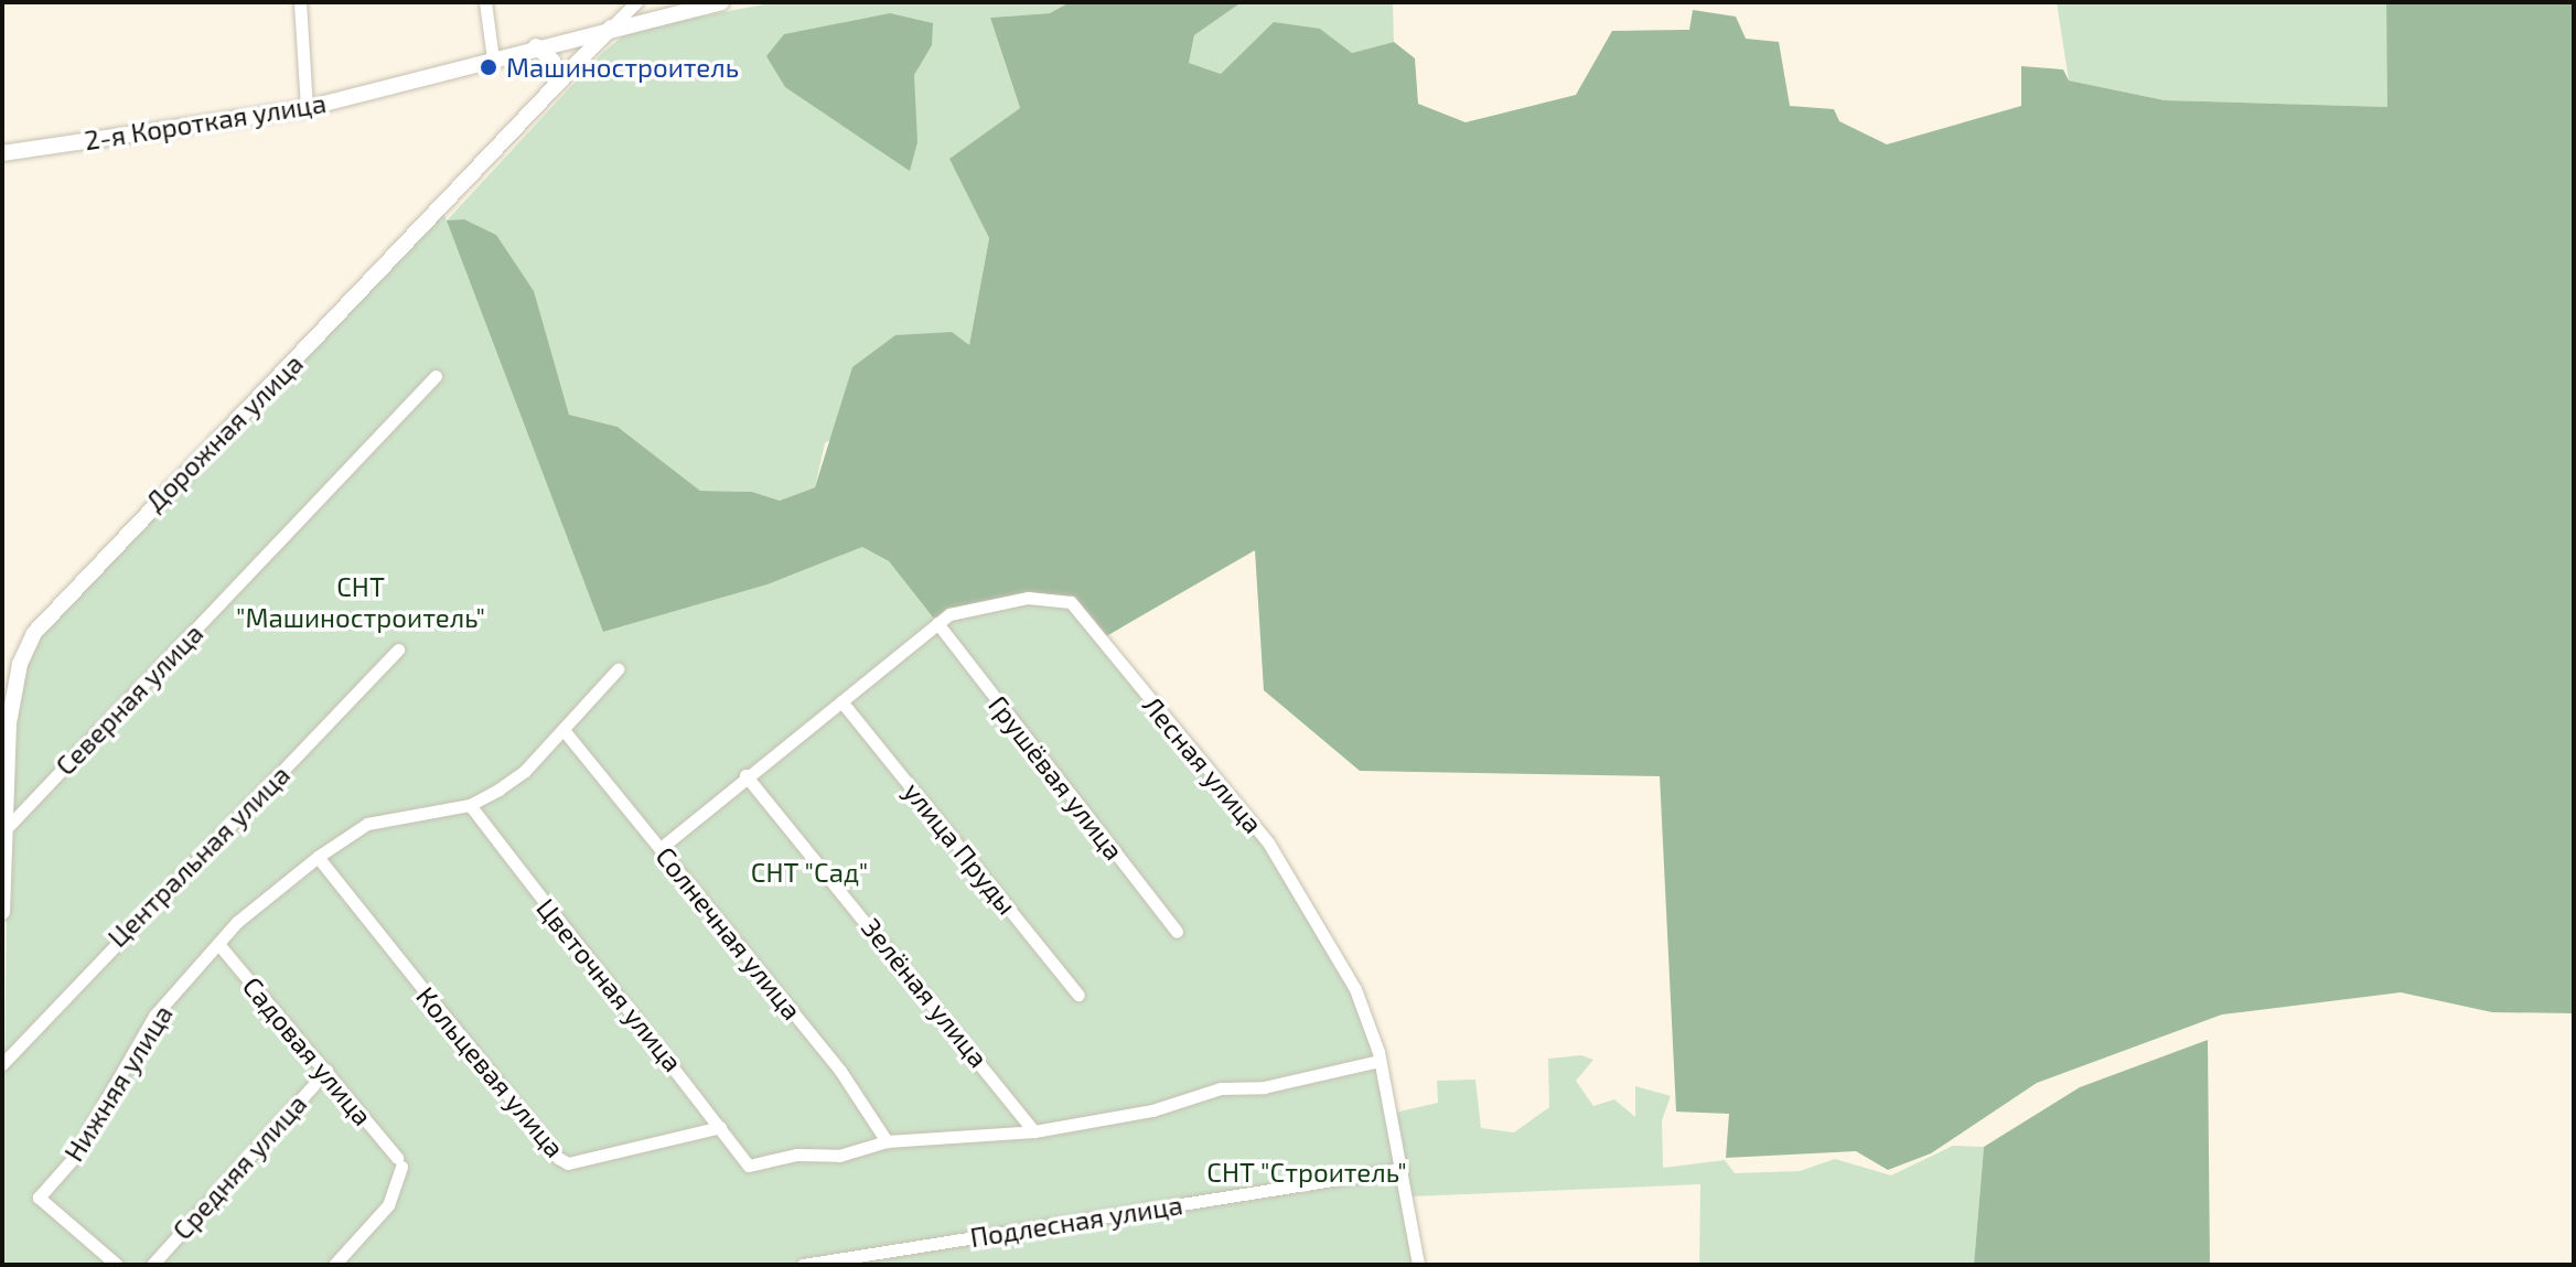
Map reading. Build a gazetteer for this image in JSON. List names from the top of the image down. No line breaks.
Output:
{"streets":{"street":["2-я Короткая улица","Дорожная улица","Северная улица","Лесная улица","Грушёвая улица","улица Пруды","Центральная улица","Солнечная улица","Цветочная улица","Зелёная улица","Садовая улица","Кольцевая улица","Нижняя улица","Средняя улица","Подлесная улица"]},"crossings":[["2-я Короткая улица","Дорожная улица"],["Дорожная улица","Северная улица"],["Лесная улица","Грушёвая улица"],["Солнечная улица","Цветочная улица"],["Солнечная улица","Нижняя улица"],["Цветочная улица","Кольцевая улица"],["Цветочная улица","Нижняя улица"],["Садовая улица","Нижняя улица"],["Садовая улица","Средняя улица"],["Кольцевая улица","Нижняя улица"]],"parks":["СНТ \"Машиностроитель\"","СНТ \"Сад\"","СНТ \"Строитель\""],"places":["Машиностроитель"]}
